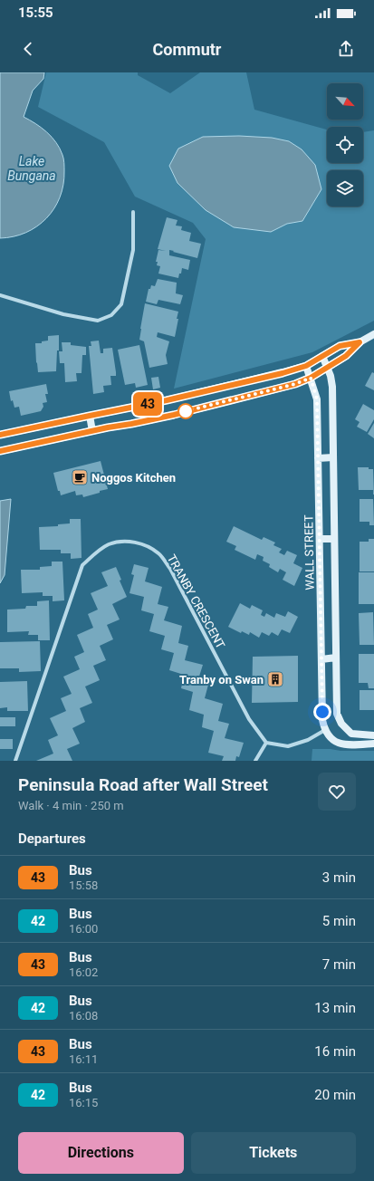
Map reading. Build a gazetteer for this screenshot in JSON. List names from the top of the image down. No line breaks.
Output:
{"streets":{"street":["WALL STREET","TRANBY CRESCENT"]},"water":["Lake Bungana"],"places":{"cafe":["Noggos Kitchen"],"building":["Tranby on Swan"]},"lines":["bus line 43"],"north":"bottom right","page":{"status":"15:55","header":"Commutr","on_map":"43","heading":[["Peninsula Road after Wall Street","Walk · 4 min · 250 m"],"Departures"],"list":[{"mark":"43","name":"Bus","note":"15:58","value":"3 min"},{"mark":"42","name":"Bus","note":"16:00","value":"5 min"},{"mark":"43","name":"Bus","note":"16:02","value":"7 min"},{"mark":"42","name":"Bus","note":"16:08","value":"13 min"},{"mark":"43","name":"Bus","note":"16:11","value":"16 min"},{"mark":"42","name":"Bus","note":"16:15","value":"20 min"}],"buttons":["Directions","Tickets"]}}
